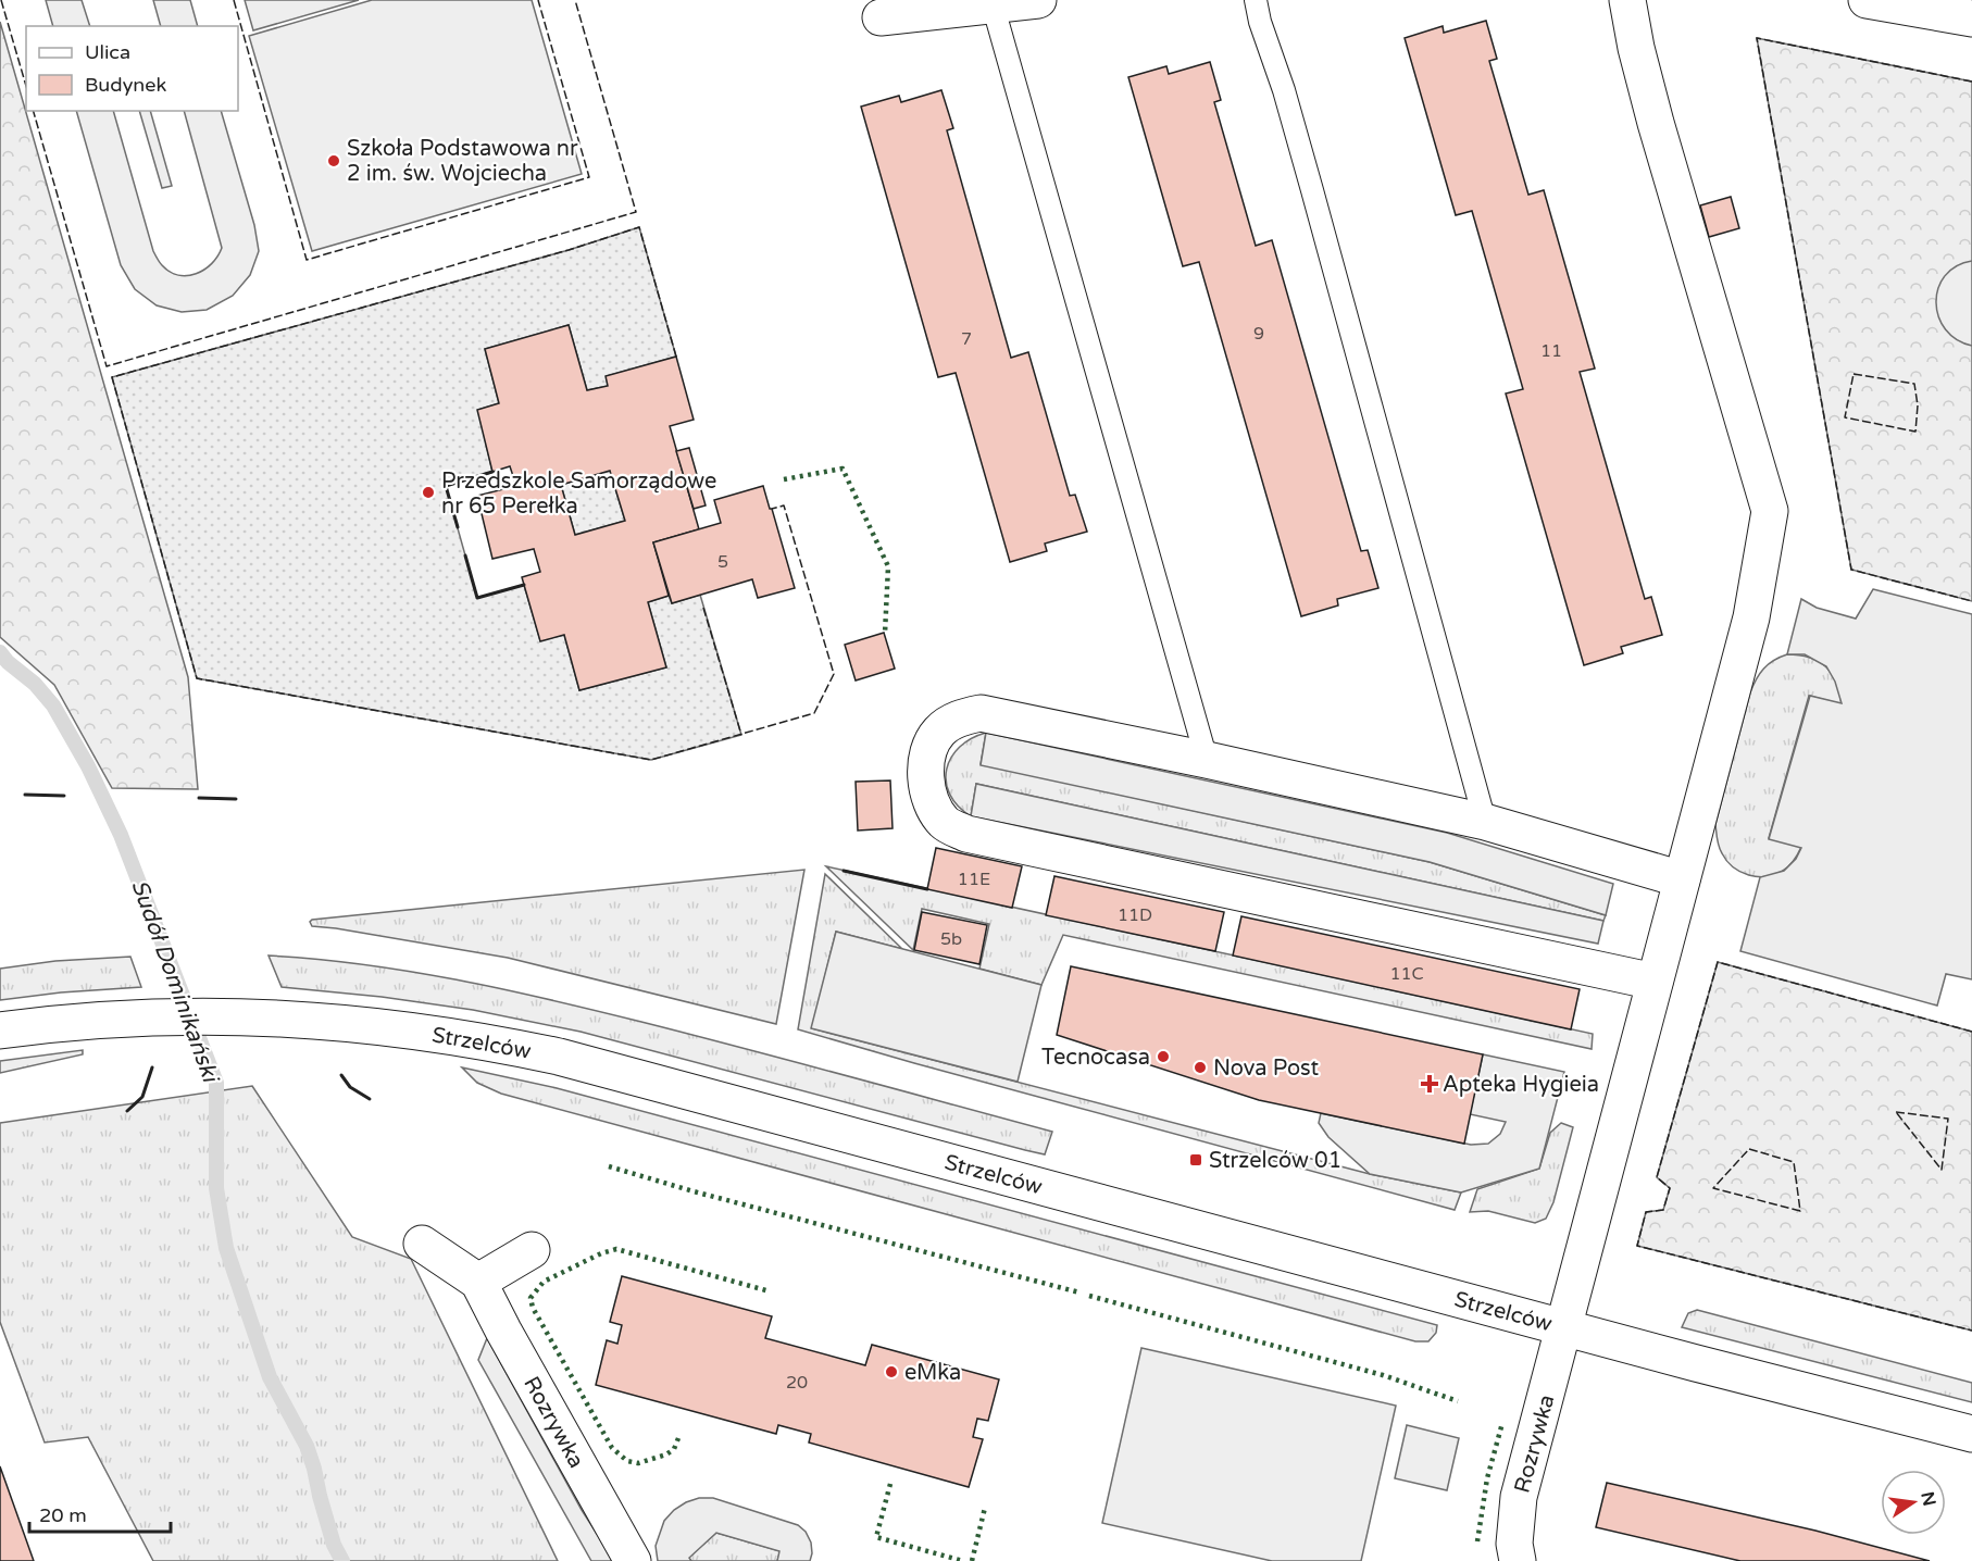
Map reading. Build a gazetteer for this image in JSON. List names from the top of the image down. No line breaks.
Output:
{"streets":{"street":["Strzelców","Rozrywka"]},"crossings":[["Strzelców","Rozrywka"]],"water":["Sudół Dominikański"],"places":{"other":["Szkoła Podstawowa nr 2 im. św. Wojciecha","Przedszkole Samorządowe nr 65 Perełka","Tecnocasa","Nova Post","eMka"],"health":["Apteka Hygieia"],"transit":["Strzelców 01"]},"house_numbers":["9","7","11","5","11E","11D","5b","11C","20"],"legend":["Ulica","Budynek"],"scale_bar":"20 m","north":"right"}
